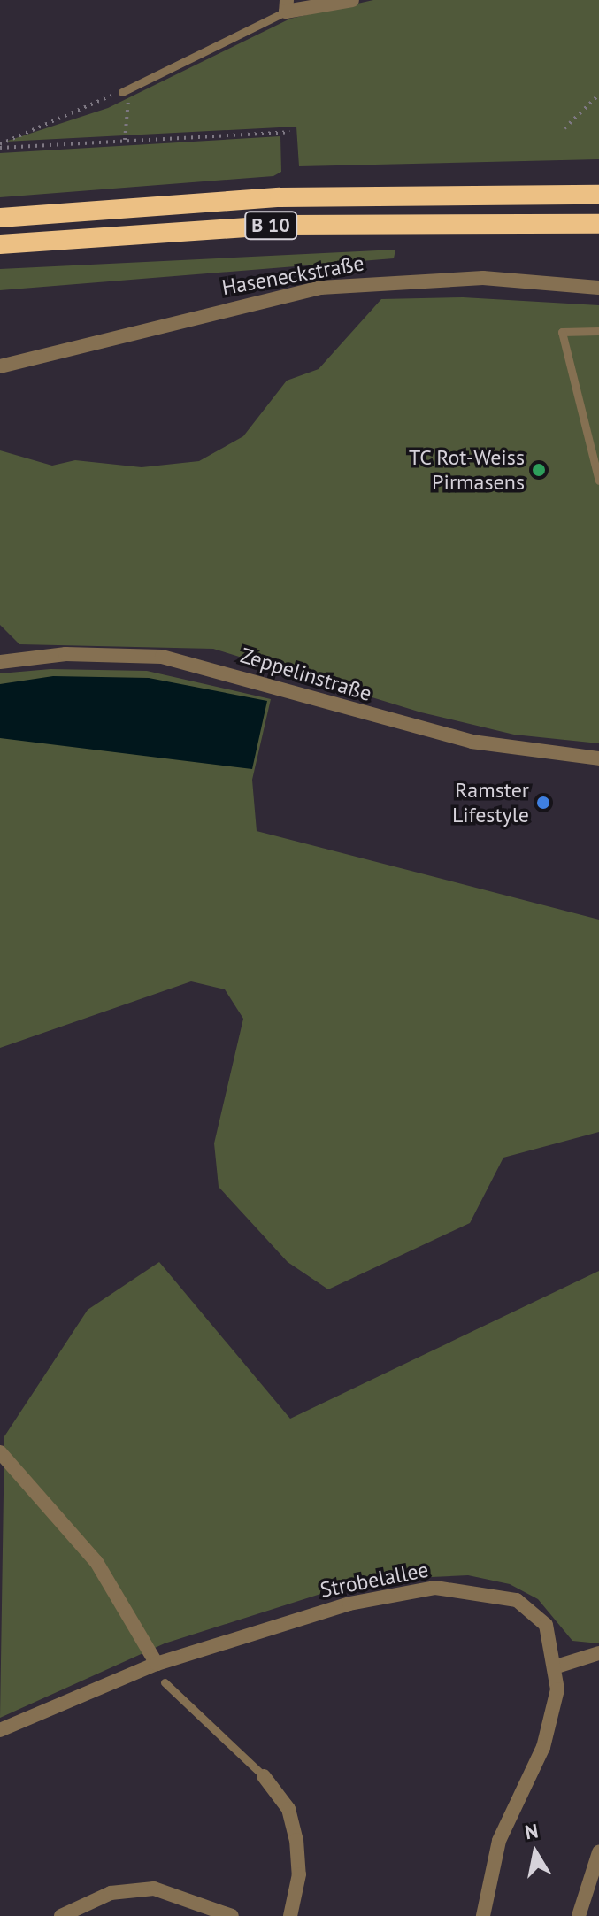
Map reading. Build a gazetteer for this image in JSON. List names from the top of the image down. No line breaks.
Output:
{"streets":{"highway":["B 10"],"street":["Haseneckstraße","Zeppelinstraße","Strobelallee"]},"places":["TC Rot-Weiss Pirmasens","Ramster Lifestyle"],"north":"top"}
